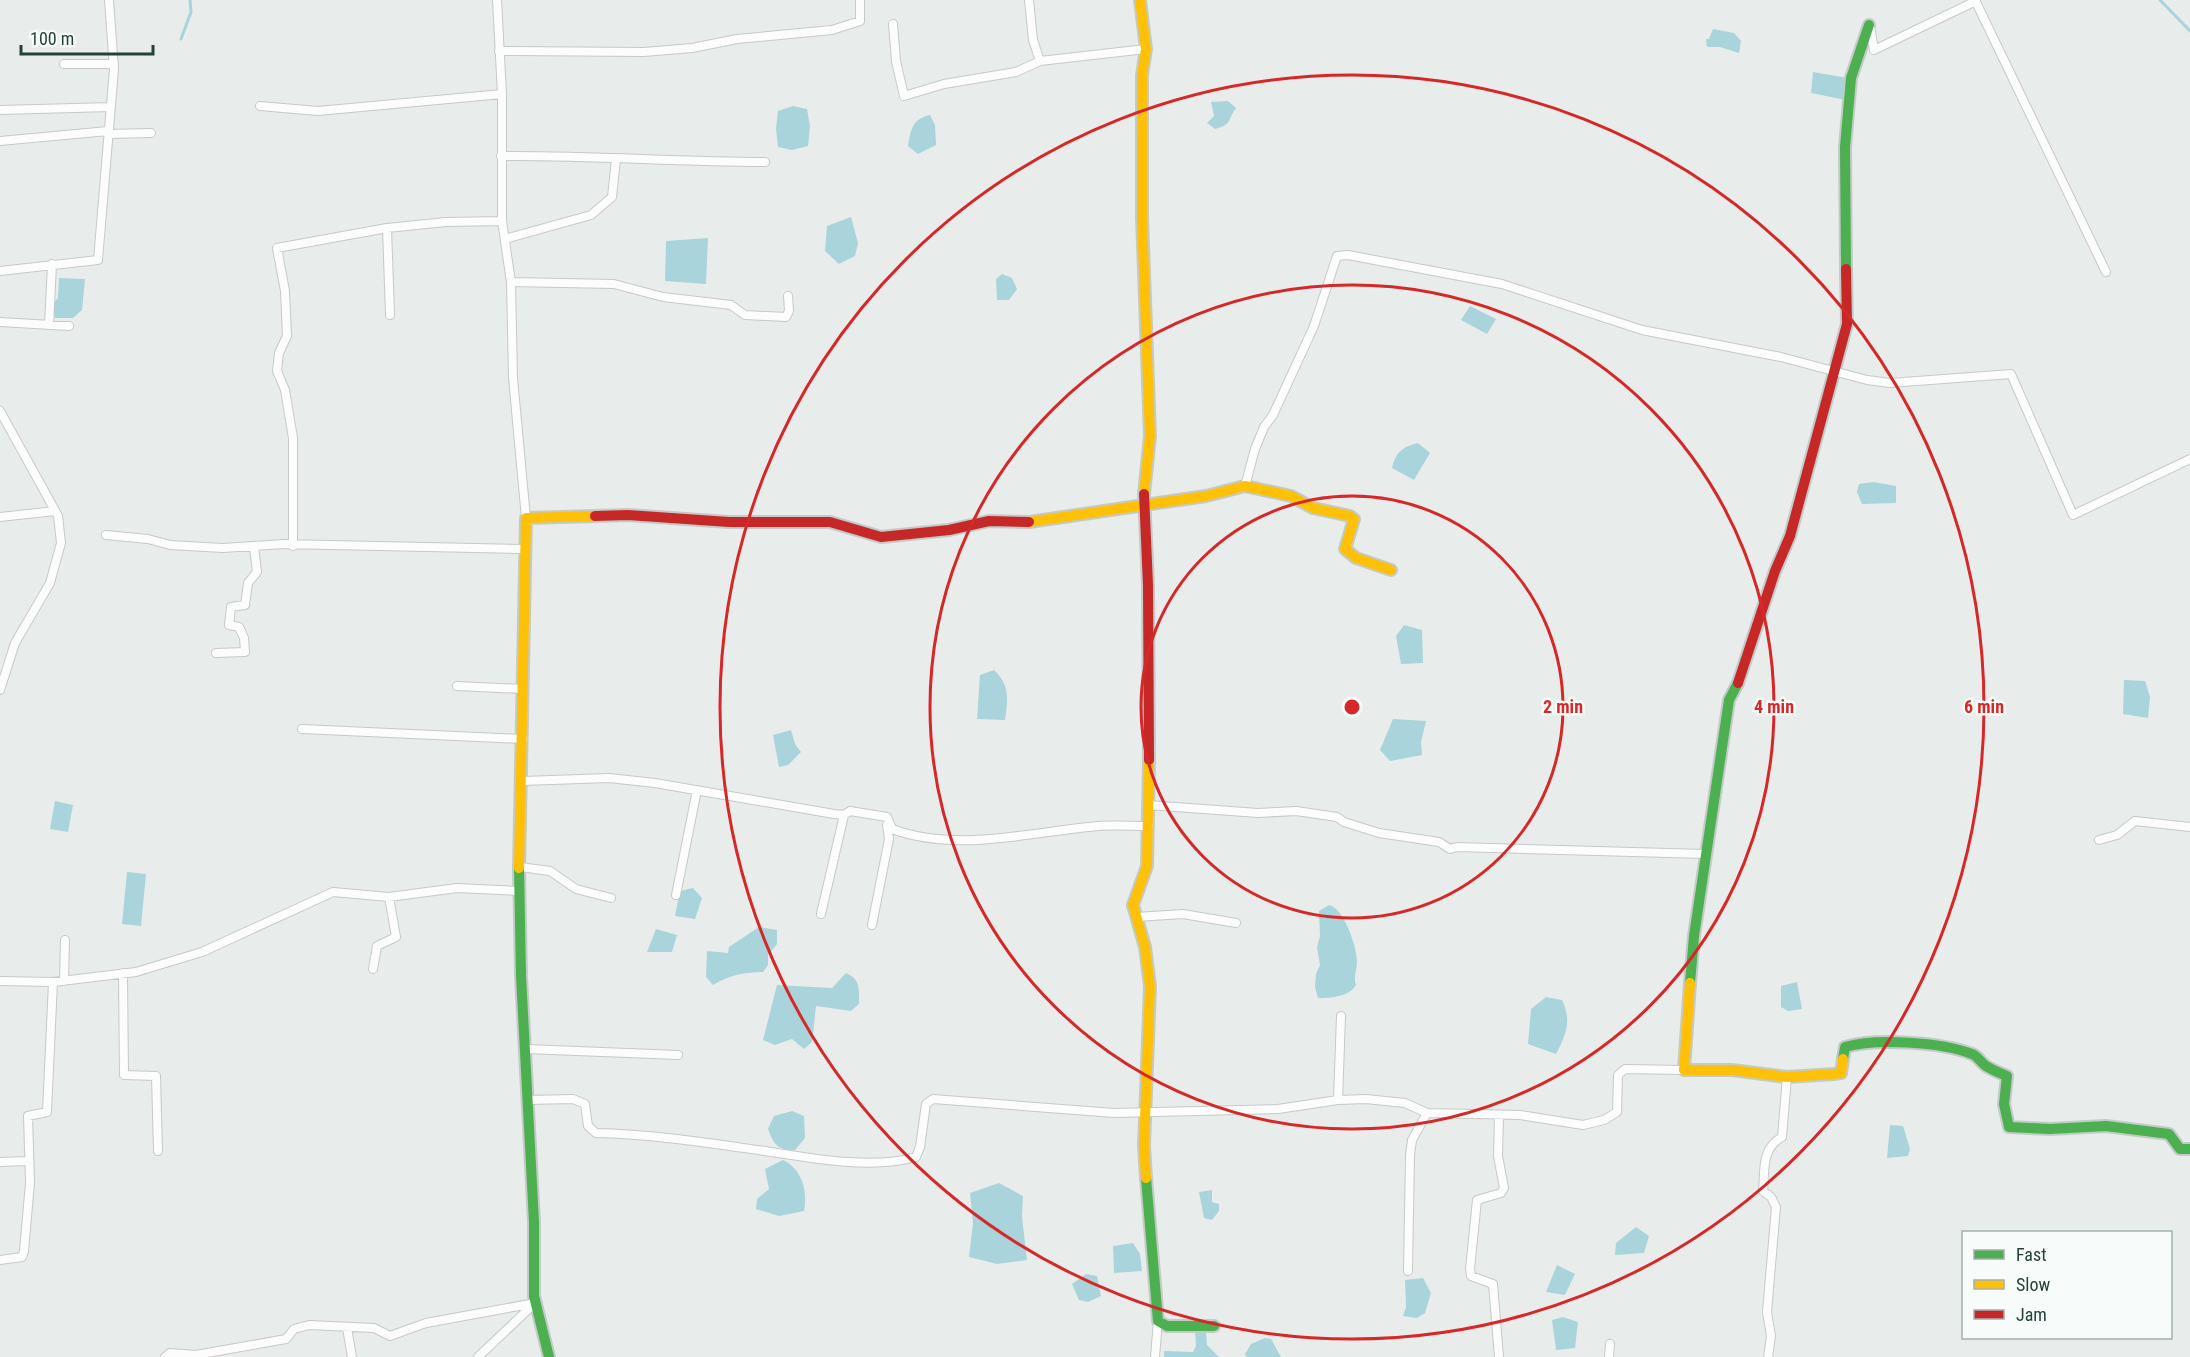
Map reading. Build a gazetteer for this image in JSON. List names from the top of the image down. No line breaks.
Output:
{"legend":["Fast","Slow","Jam"],"scale_bar":"100 m","rings":["2 min","4 min","6 min"]}
